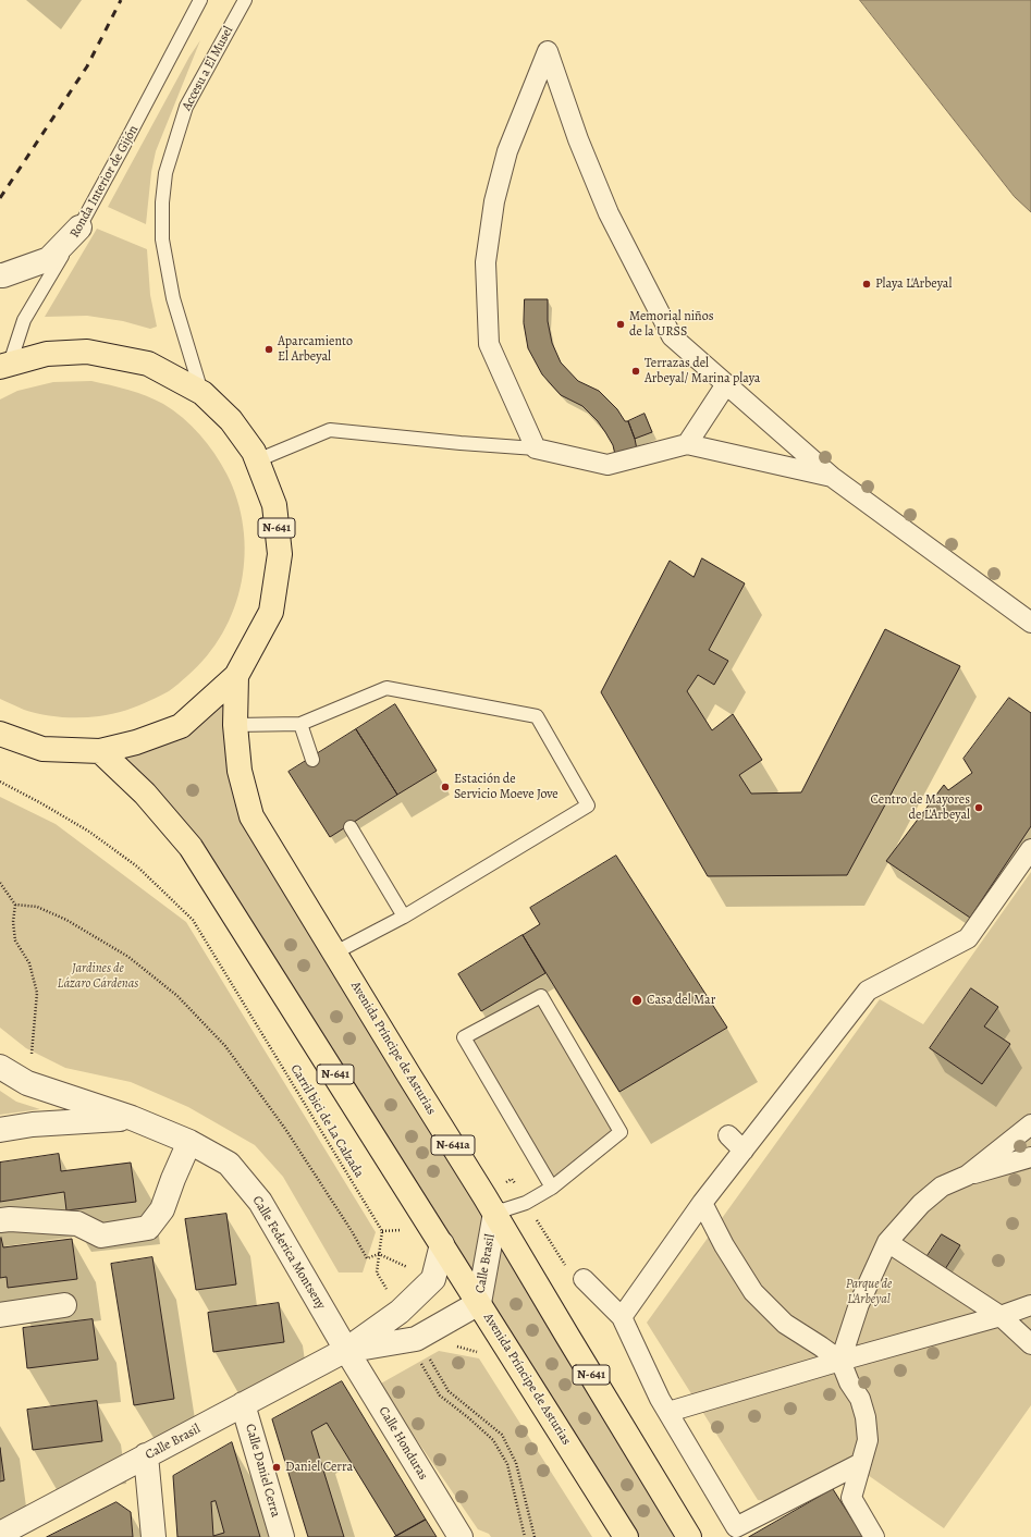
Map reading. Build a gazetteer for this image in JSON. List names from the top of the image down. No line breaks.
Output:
{"streets":{"highway":["Accesu a El Musel","N-641","Avenida Príncipe de Asturias","N-641a"],"street":["Calle Federica Montseny","Calle Brasil","Calle Honduras","Calle Daniel Cerra"],"lane":["Ronda Interior de Gijón"],"path":["Carril bici de La Calzada"]},"crossings":[["Accesu a El Musel","Ronda Interior de Gijón"],["Accesu a El Musel","N-641"],["Accesu a El Musel","Avenida Príncipe de Asturias"],["N-641","Avenida Príncipe de Asturias"],["Avenida Príncipe de Asturias","Calle Brasil"],["Carril bici de La Calzada","Calle Brasil"],["Calle Federica Montseny","Calle Brasil"],["Calle Federica Montseny","Calle Honduras"],["Calle Brasil","Calle Honduras"],["Calle Brasil","Calle Daniel Cerra"]],"parks":["Jardines de Lázaro Cárdenas","Parque de L'Arbeyal"],"places":["Playa L'Arbeyal","Memorial niños de la URSS","Aparcamiento El Arbeyal","Terrazas del Arbeyal/ Marina playa","Estación de Servicio Moeve Jove","Centro de Mayores de L'Arbeyal","Casa del Mar","Daniel Cerra"]}
